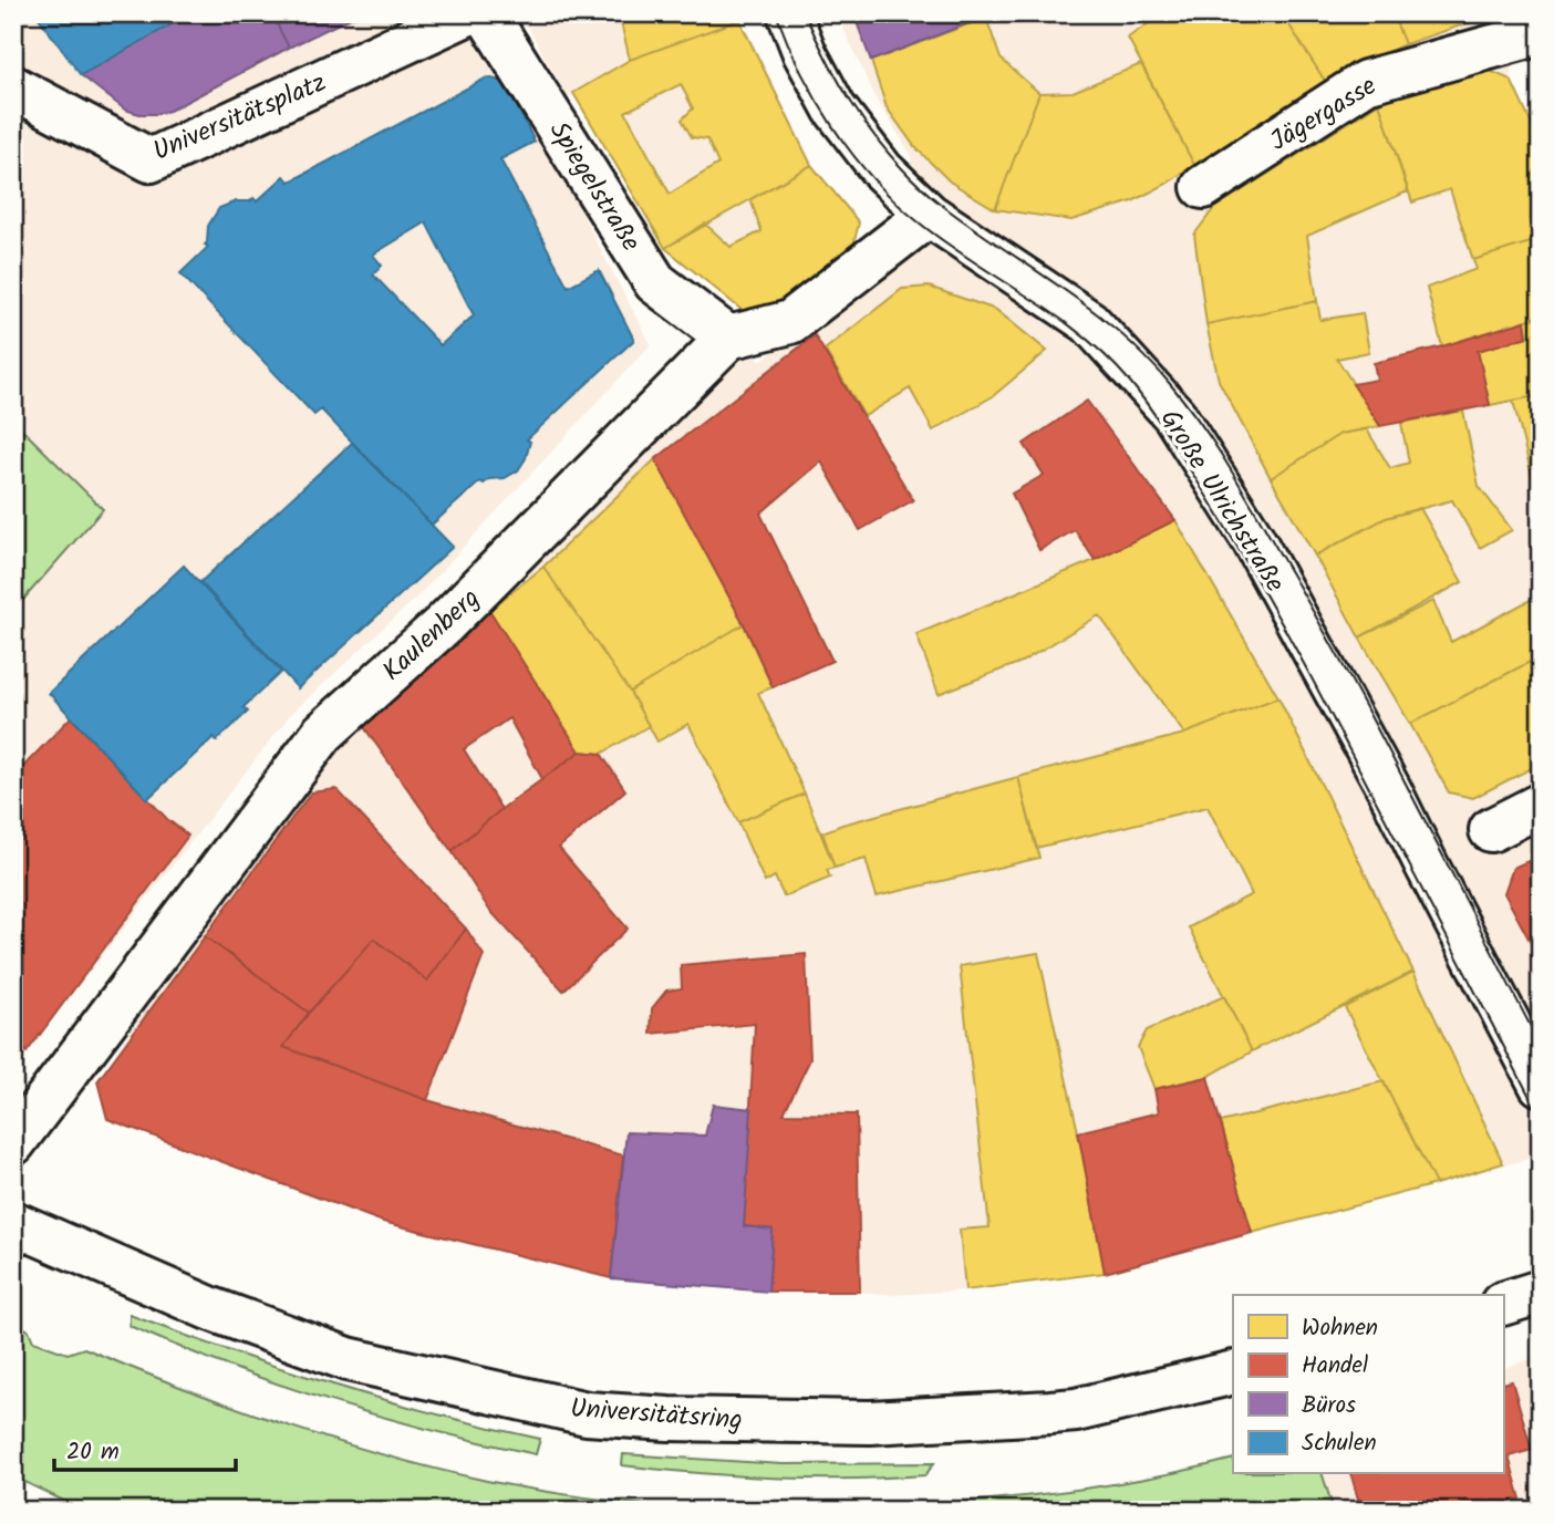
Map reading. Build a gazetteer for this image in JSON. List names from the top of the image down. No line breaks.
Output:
{"streets":{"street":["Jägergasse","Universitätsplatz","Spiegelstraße","Große Ulrichstraße","Kaulenberg","Universitätsring"]},"crossings":[["Spiegelstraße","Kaulenberg"]],"legend":["Wohnen","Handel","Büros","Schulen"],"scale_bar":"20 m"}
